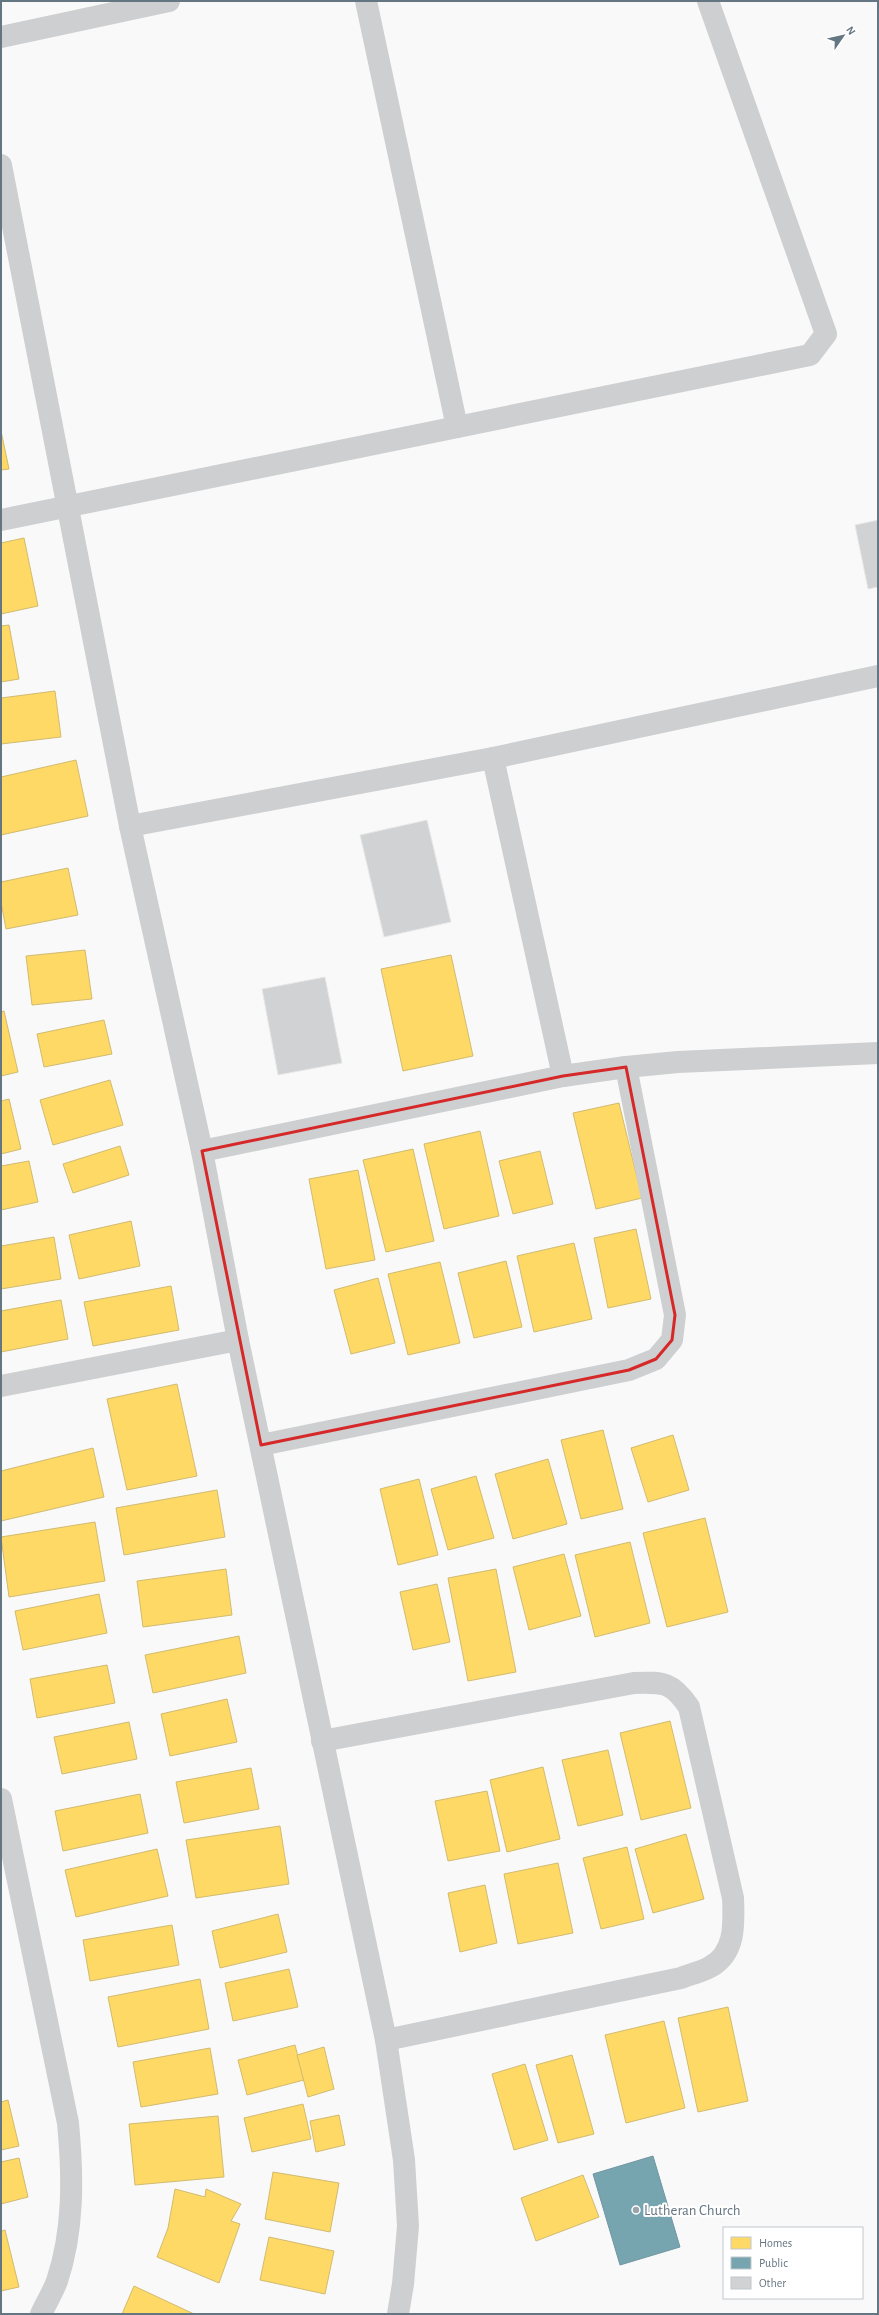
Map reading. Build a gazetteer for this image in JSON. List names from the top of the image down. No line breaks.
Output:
{"places":["Lutheran Church"],"legend":["Homes","Public","Other"],"north":"top right"}
